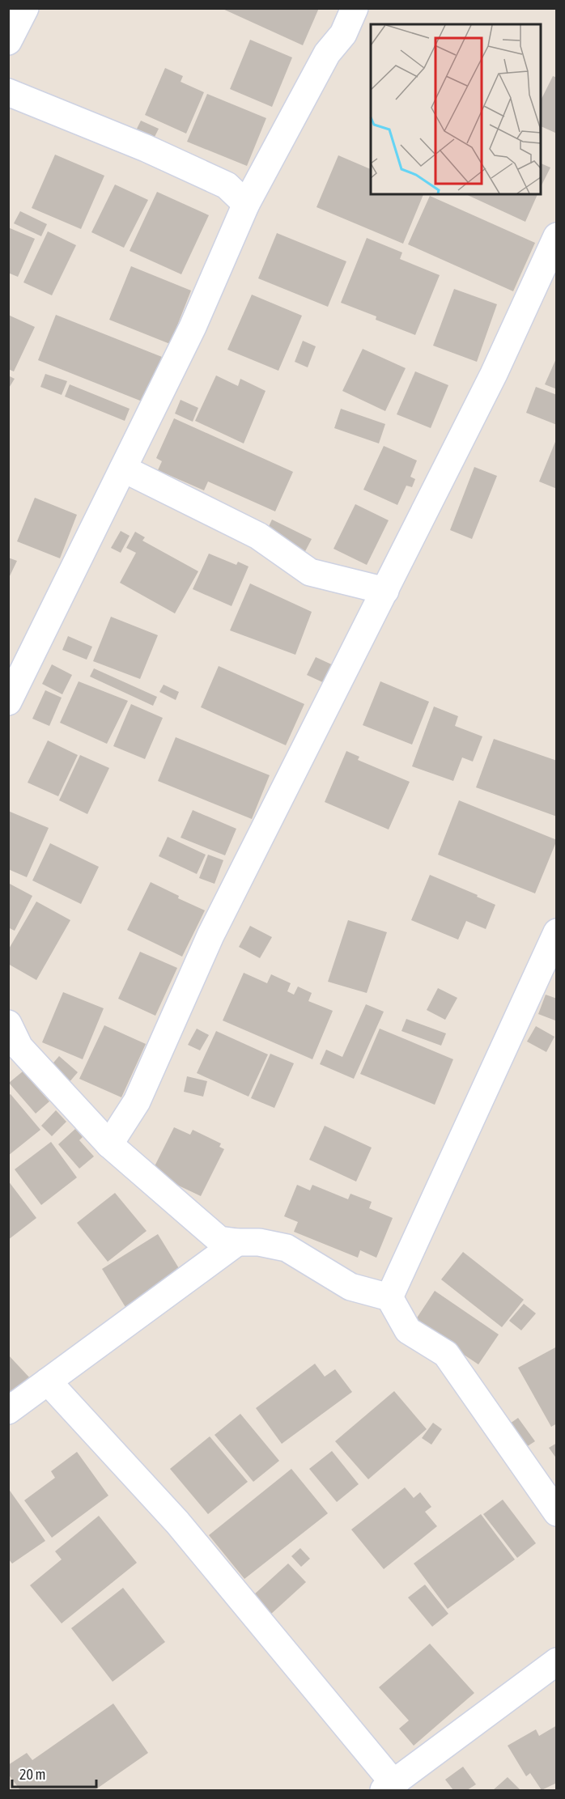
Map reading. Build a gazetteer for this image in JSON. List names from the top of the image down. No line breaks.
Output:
{"scale_bar":"20 m"}
